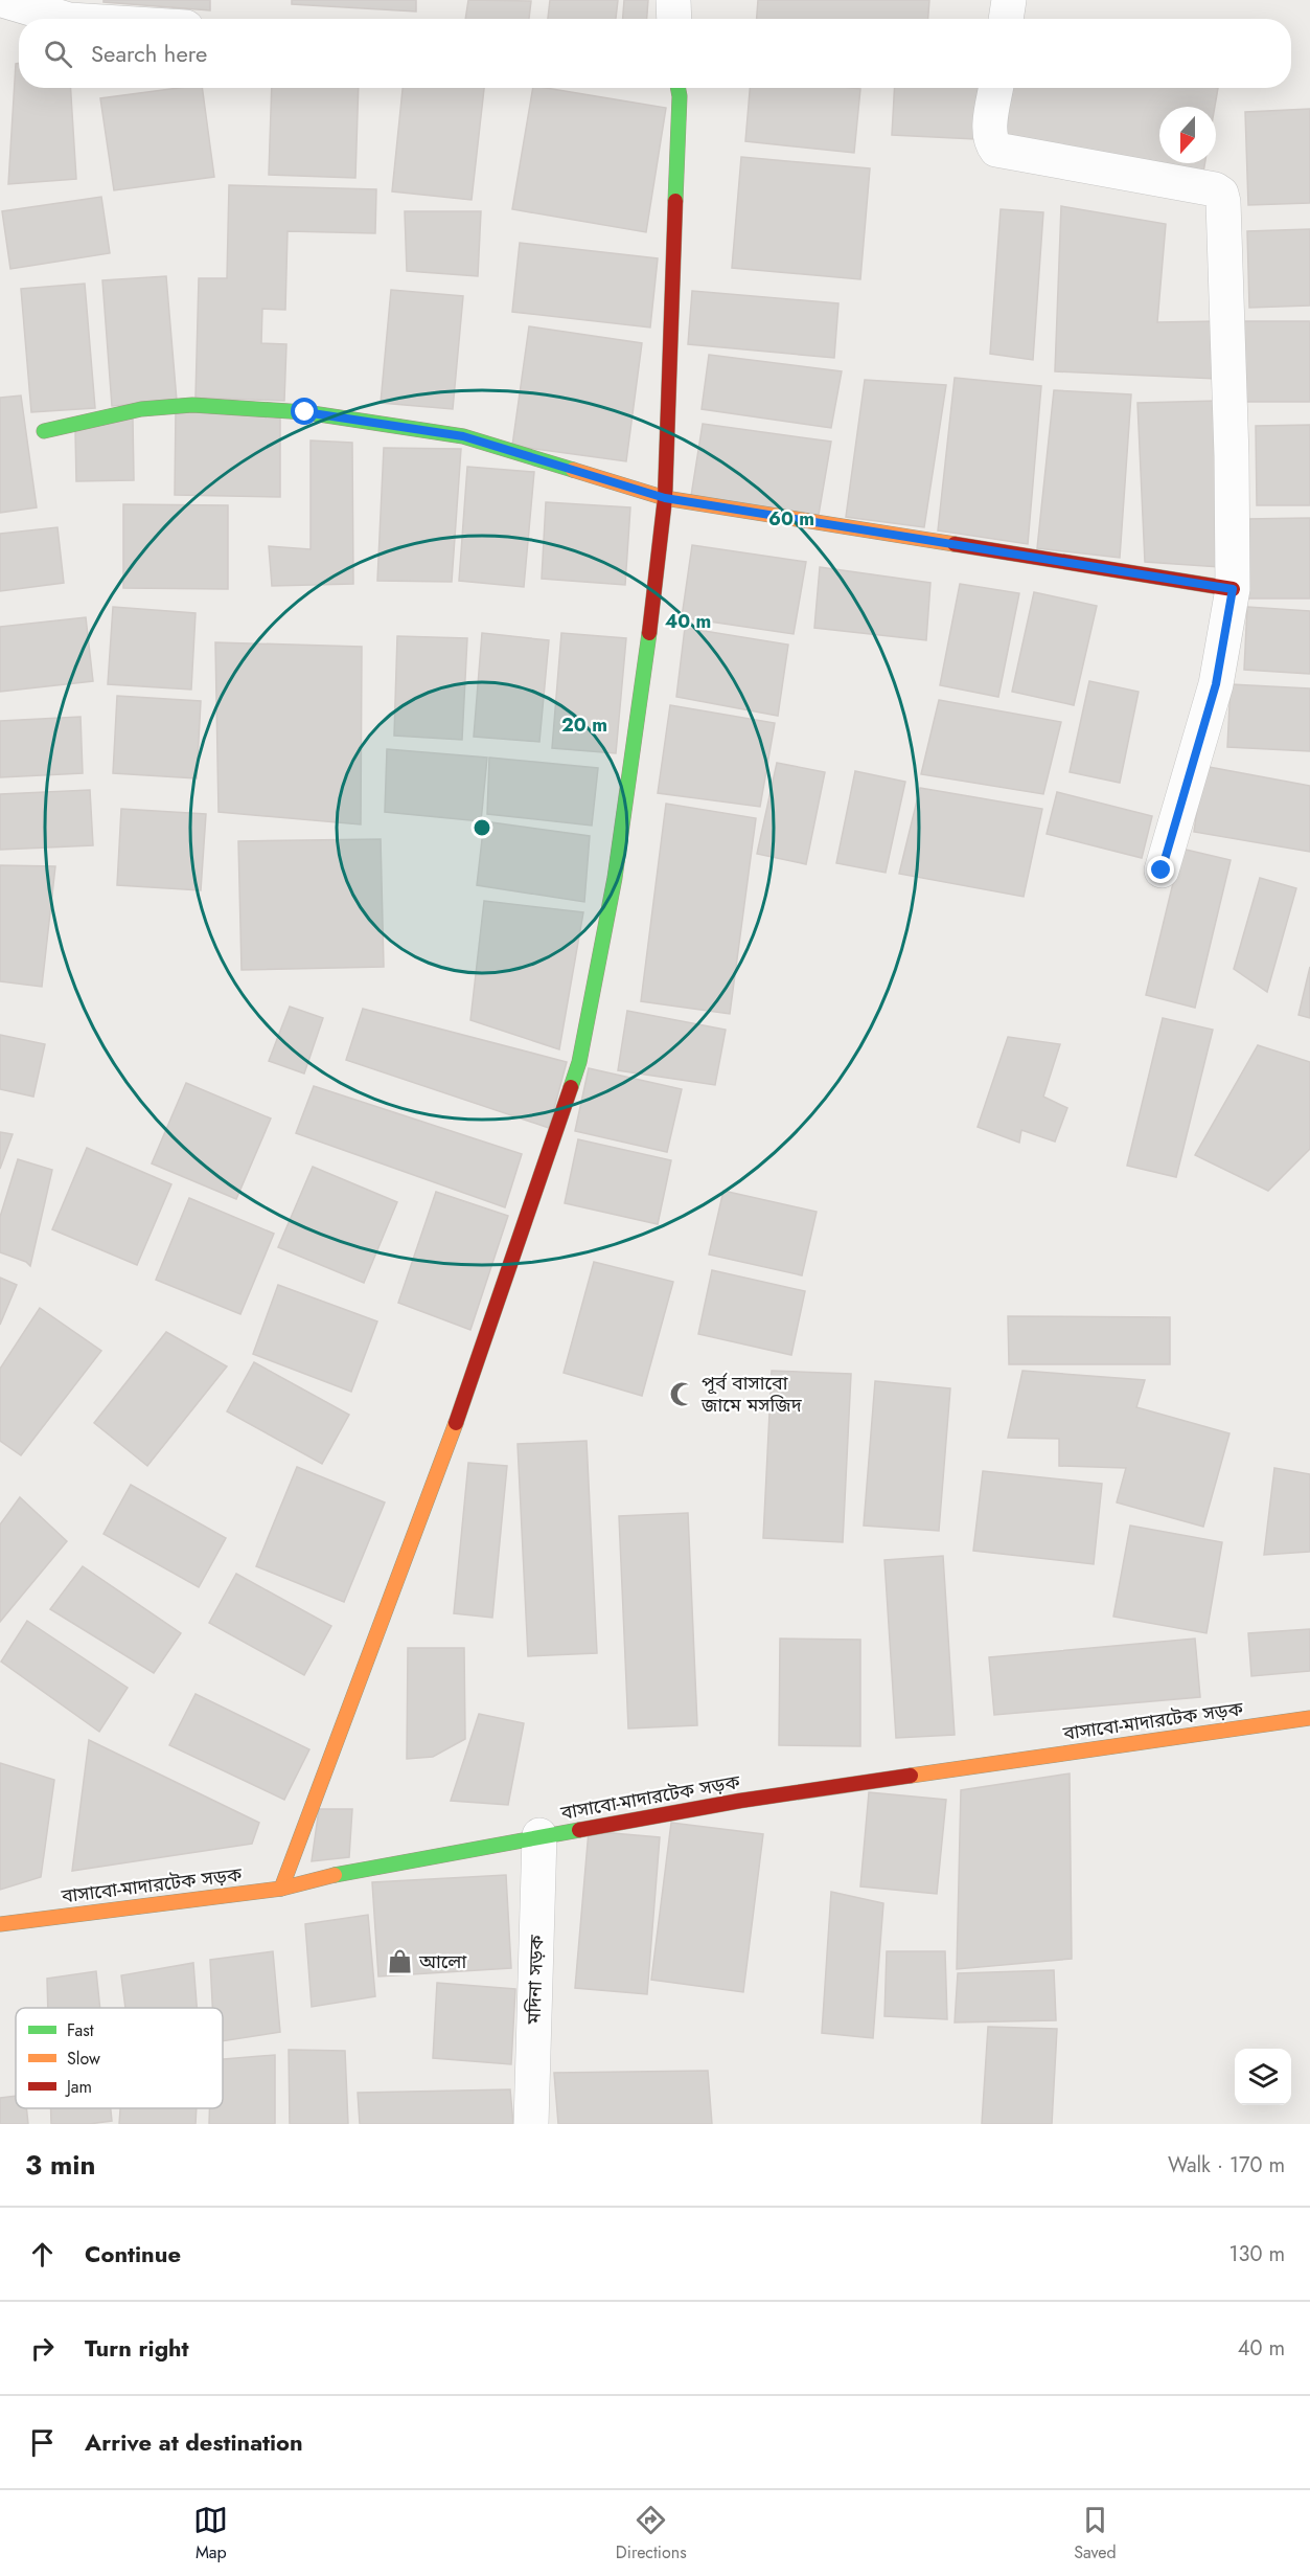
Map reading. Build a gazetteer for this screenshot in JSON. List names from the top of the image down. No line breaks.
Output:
{"streets":{"street":["বাসাবো-মাদারটেক সড়ক","মদিনা সড়ক"]},"crossings":[["বাসাবো-মাদারটেক সড়ক","মদিনা সড়ক"]],"places":{"mosque":["পূর্ব বাসাবো জামে মসজিদ"],"shop":["আলো"]},"legend":["Fast","Slow","Jam"],"north":"bottom","page":{"search":"Search here","heading":["3 min","Walk · 170 m"],"list":[["Continue","130 m"],["Turn right","40 m"],"Arrive at destination"],"nav":["Map","Directions","Saved"]},"rings":["60 m","40 m","20 m"]}
